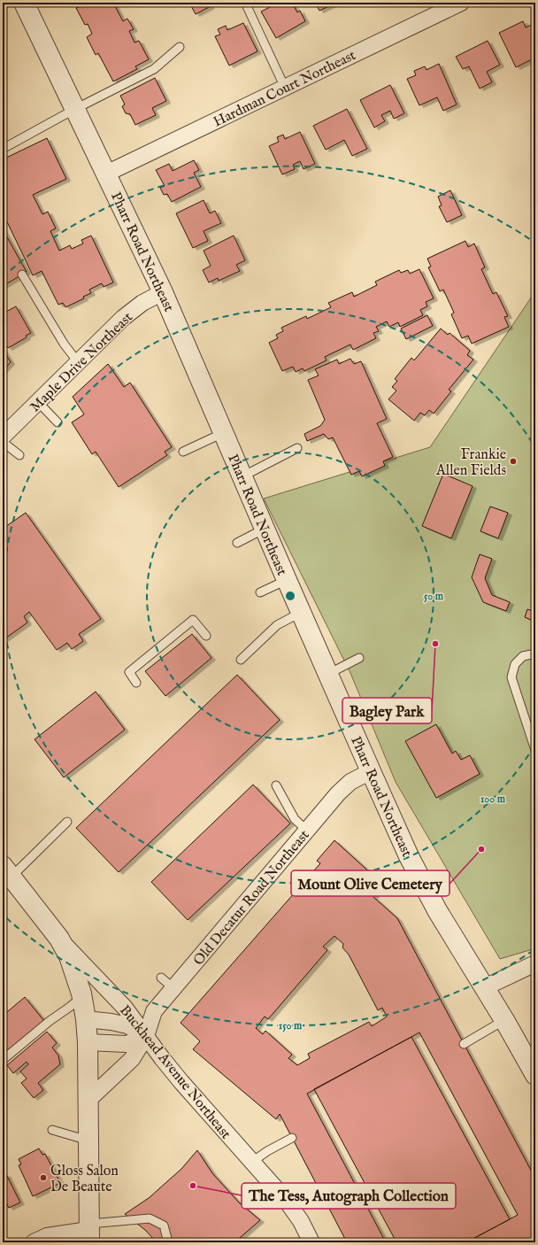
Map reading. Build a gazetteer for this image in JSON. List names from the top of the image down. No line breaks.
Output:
{"streets":{"street":["Hardman Court Northeast","Pharr Road Northeast","Maple Drive Northeast","Old Decatur Road Northeast","Buckhead Avenue Northeast"]},"crossings":[["Hardman Court Northeast","Pharr Road Northeast"],["Pharr Road Northeast","Maple Drive Northeast"],["Pharr Road Northeast","Old Decatur Road Northeast"],["Old Decatur Road Northeast","Buckhead Avenue Northeast"]],"places":["Frankie Allen Fields","Bagley Park","Mount Olive Cemetery","Gloss Salon De Beaute","The Tess, Autograph Collection"],"rings":["50 m","100 m","150 m"]}
